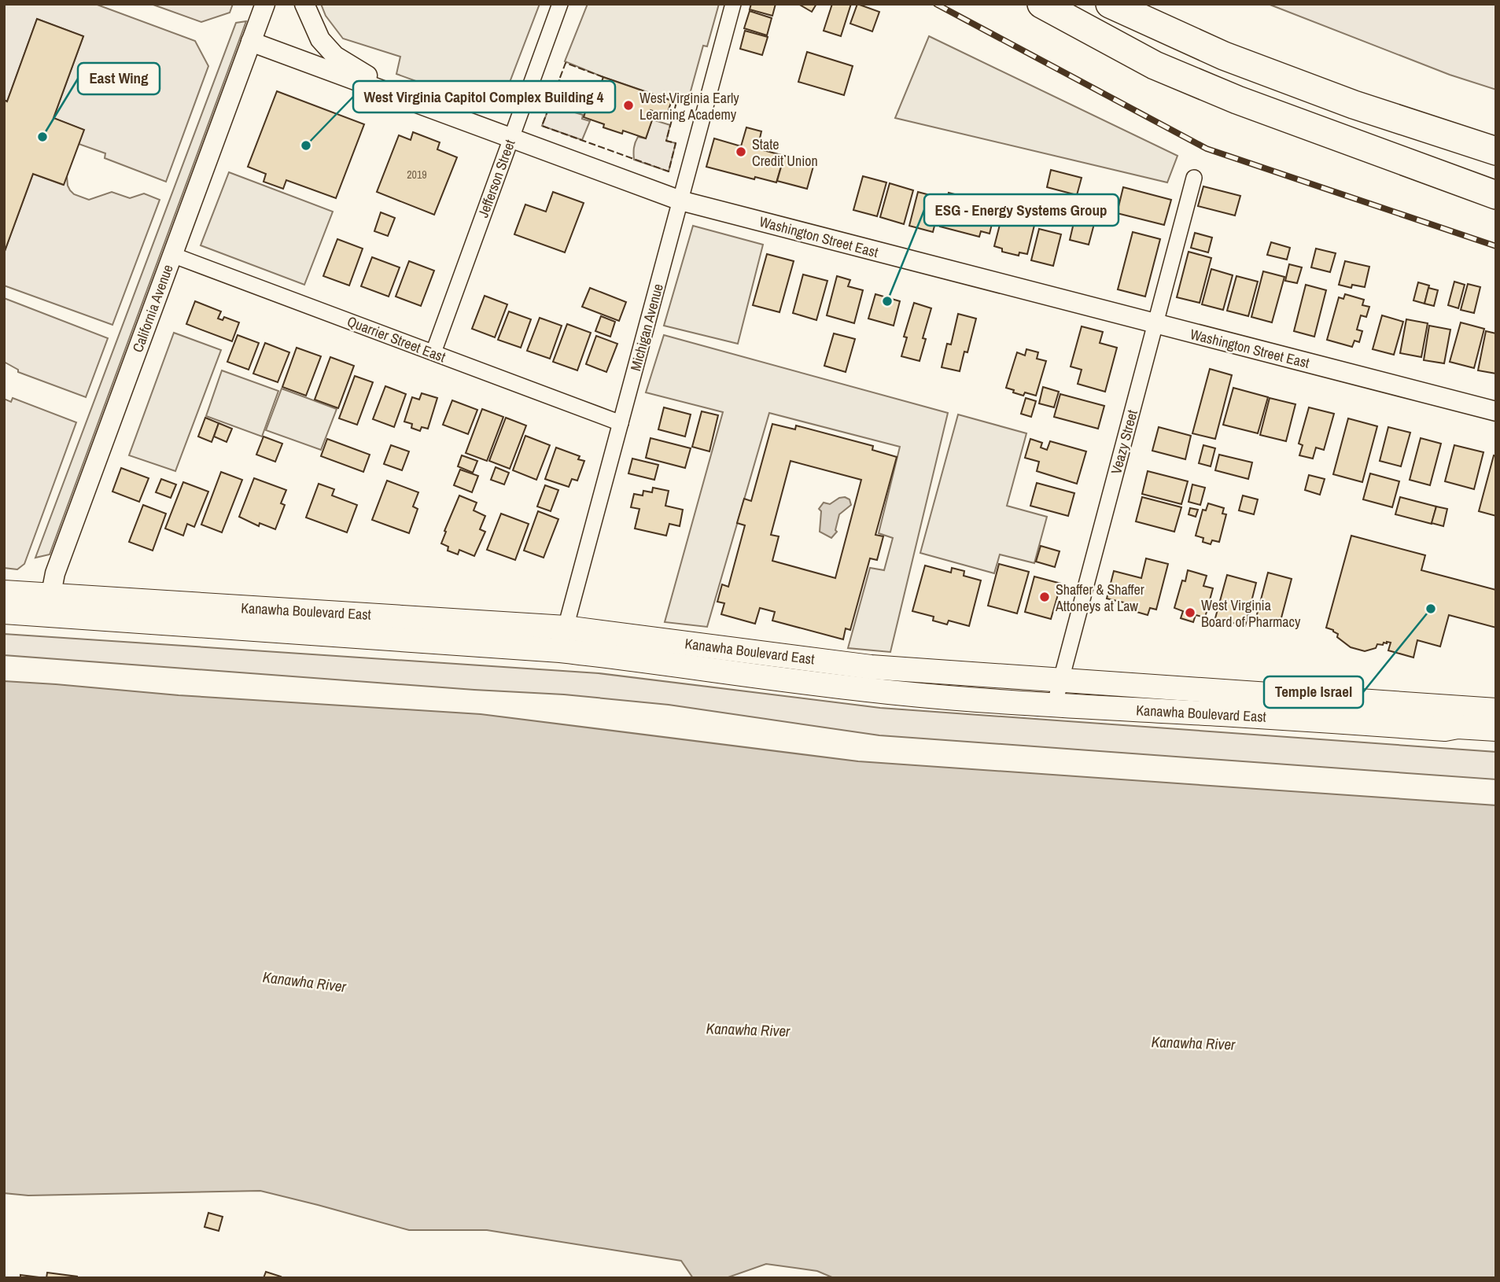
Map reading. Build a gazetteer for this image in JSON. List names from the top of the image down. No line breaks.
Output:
{"streets":{"main road":["Kanawha Boulevard East"],"street":["Jefferson Street","Washington Street East","California Avenue","Michigan Avenue","Quarrier Street East","Veazy Street"]},"crossings":[["Jefferson Street","Washington Street East"],["Jefferson Street","Quarrier Street East"],["Washington Street East","California Avenue"],["Washington Street East","Michigan Avenue"],["Washington Street East","Veazy Street"],["California Avenue","Quarrier Street East"],["California Avenue","Kanawha Boulevard East"],["Michigan Avenue","Quarrier Street East"],["Michigan Avenue","Kanawha Boulevard East"],["Veazy Street","Kanawha Boulevard East"]],"water":["Kanawha River"],"places":["West Virginia Early Learning Academy","East Wing","West Virginia Capitol Complex Building 4","State Credit Union","ESG - Energy Systems Group","Shaffer & Shaffer Attoneys at Law","Temple Israel","West Virginia Board of Pharmacy"],"house_numbers":["2019"]}
